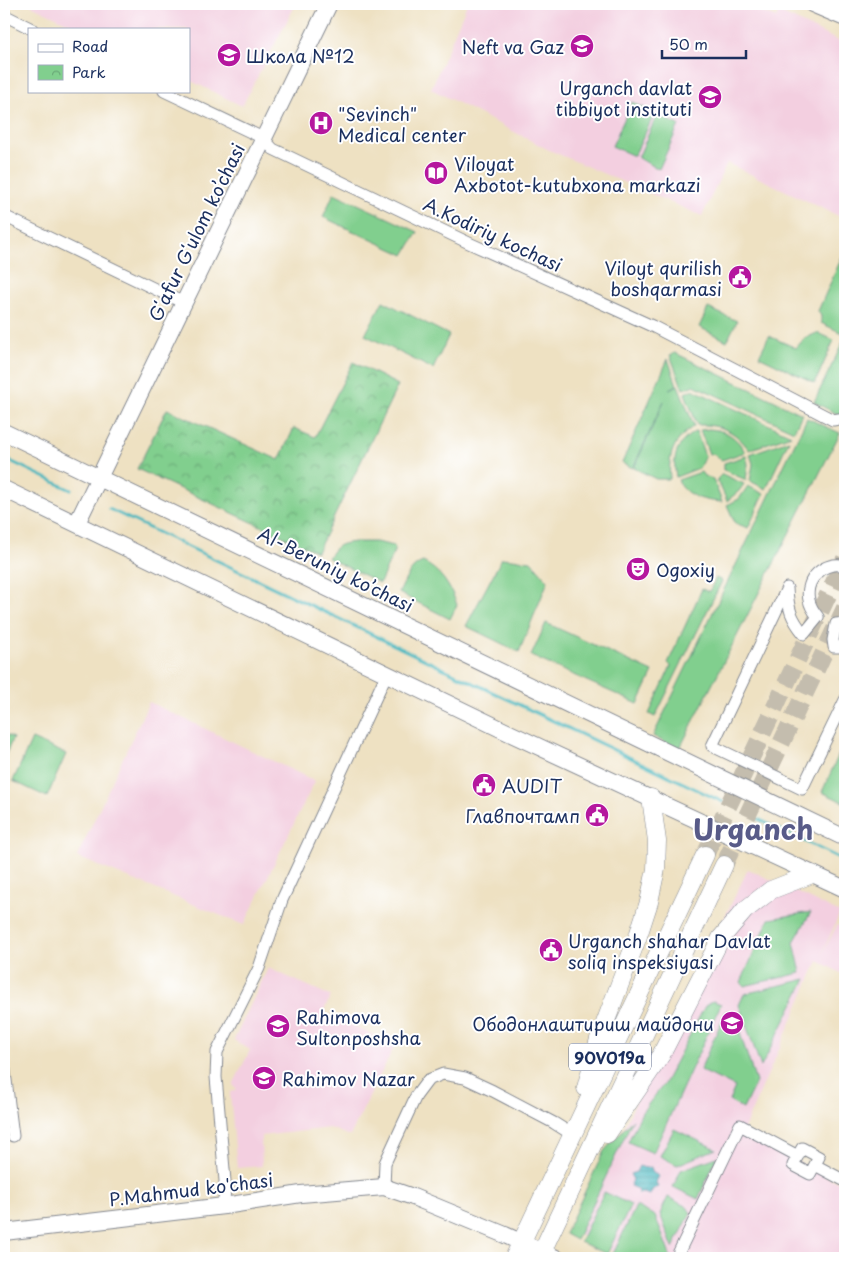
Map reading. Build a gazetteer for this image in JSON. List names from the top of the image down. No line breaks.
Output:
{"streets":{"main road":["Gʻafur Gʻulom ko’chasi","Al-Beruniy ko’chasi","90V019a","P.Mahmud ko'chasi"],"street":["A.Kodiriy kochasi"]},"crossings":[["Gʻafur Gʻulom ko’chasi","A.Kodiriy kochasi"],["Gʻafur Gʻulom ko’chasi","Al-Beruniy ko’chasi"],["90V019a","P.Mahmud ko'chasi"]],"districts":["Urganch"],"places":{"school or university":["Neft va Gaz","Школа №12","Urganch davlat tibbiyot instituti","Ободонлаштириш майдони","Rahimova Sultonposhsha","Rahimov Nazar"],"hospital":["\"Sevinch\" Medical center"],"library":["Viloyat Axbotot-kutubxona markazi"],"public building":["Viloyt qurilish boshqarmasi","AUDIT","Главпочтамп","Urganch shahar Davlat soliq inspeksiyasi"],"theatre":["Ogoxiy"]},"legend":["Road","Park"],"scale_bar":"50 m"}
